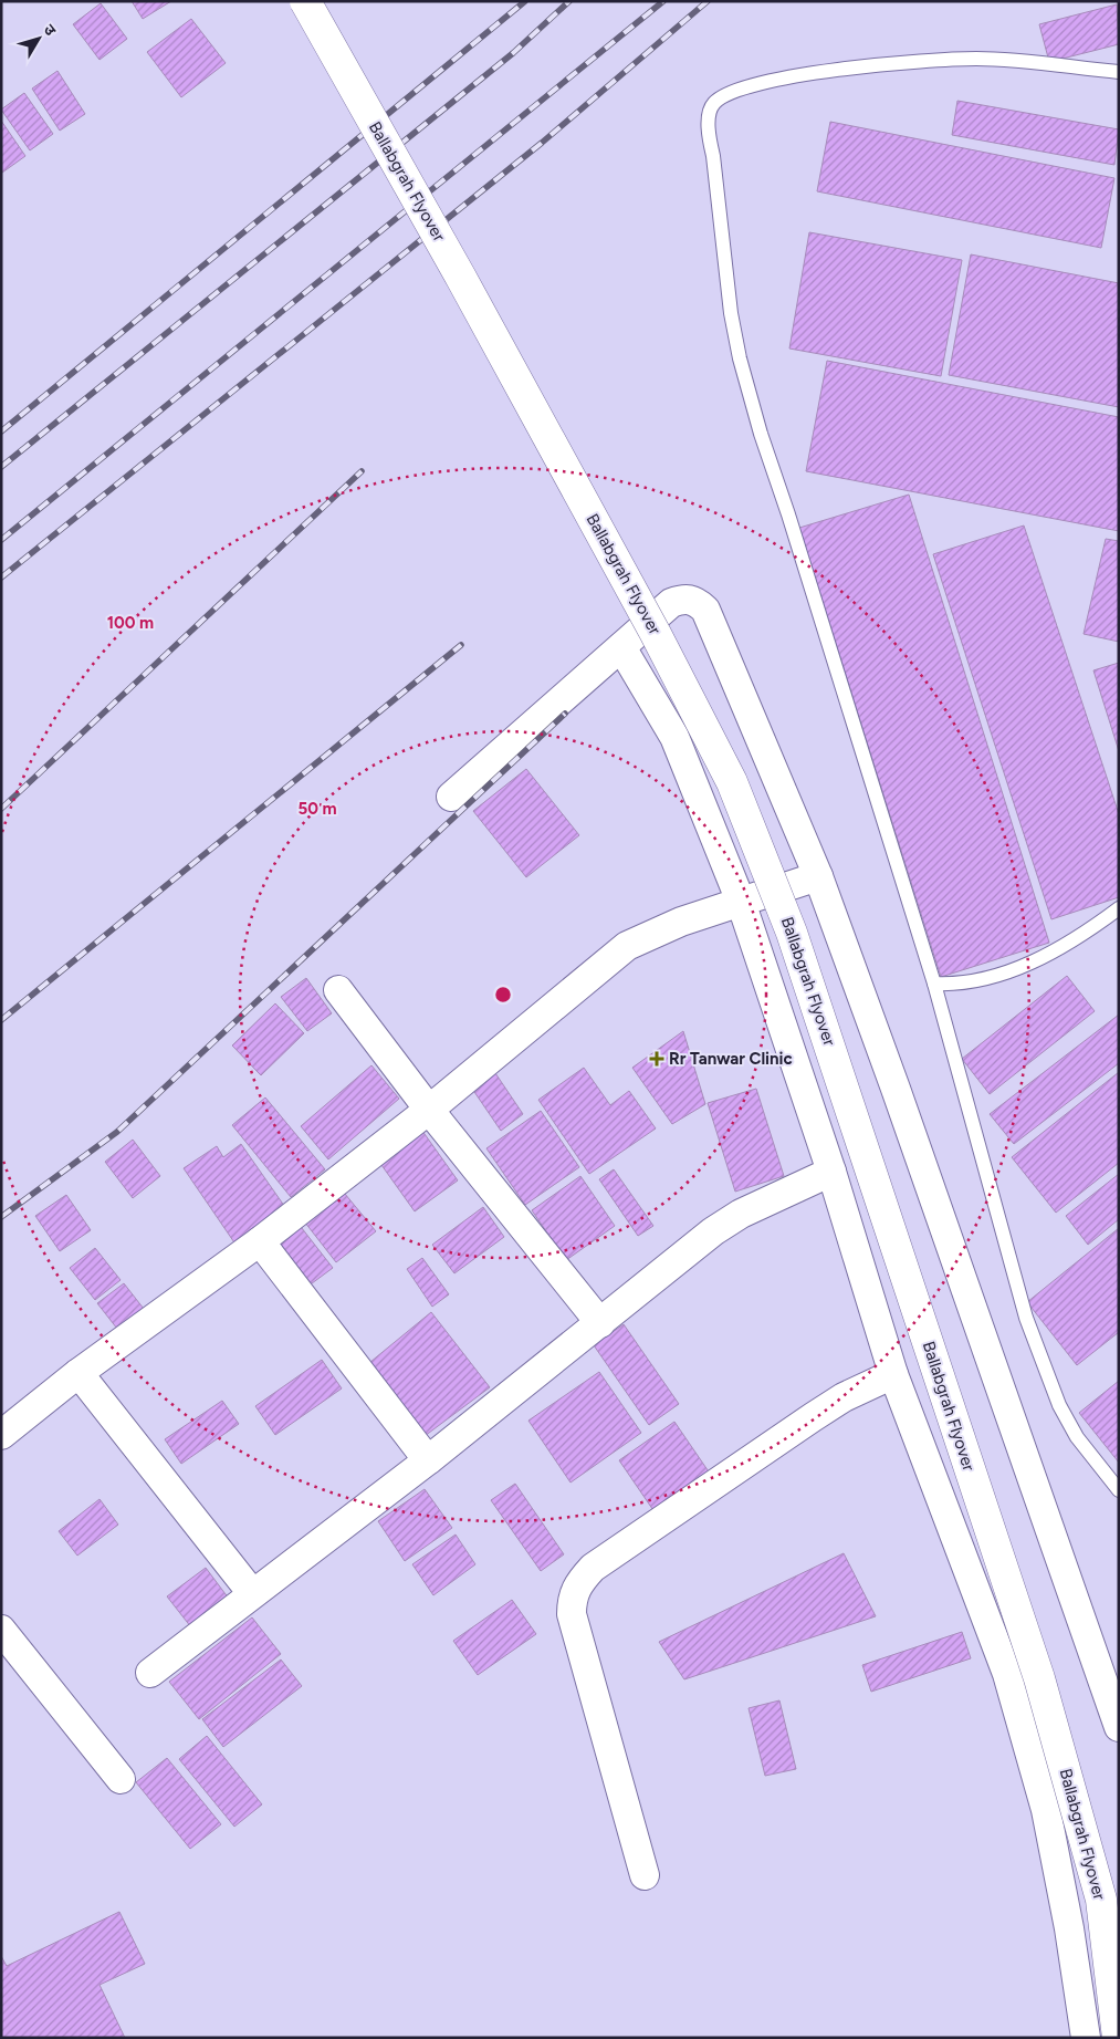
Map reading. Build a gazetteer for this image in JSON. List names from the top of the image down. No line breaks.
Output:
{"streets":{"main road":["Ballabgrah Flyover"]},"places":{"health":["Rr Tanwar Clinic"]},"north":"top right","rings":["100 m","50 m"]}
